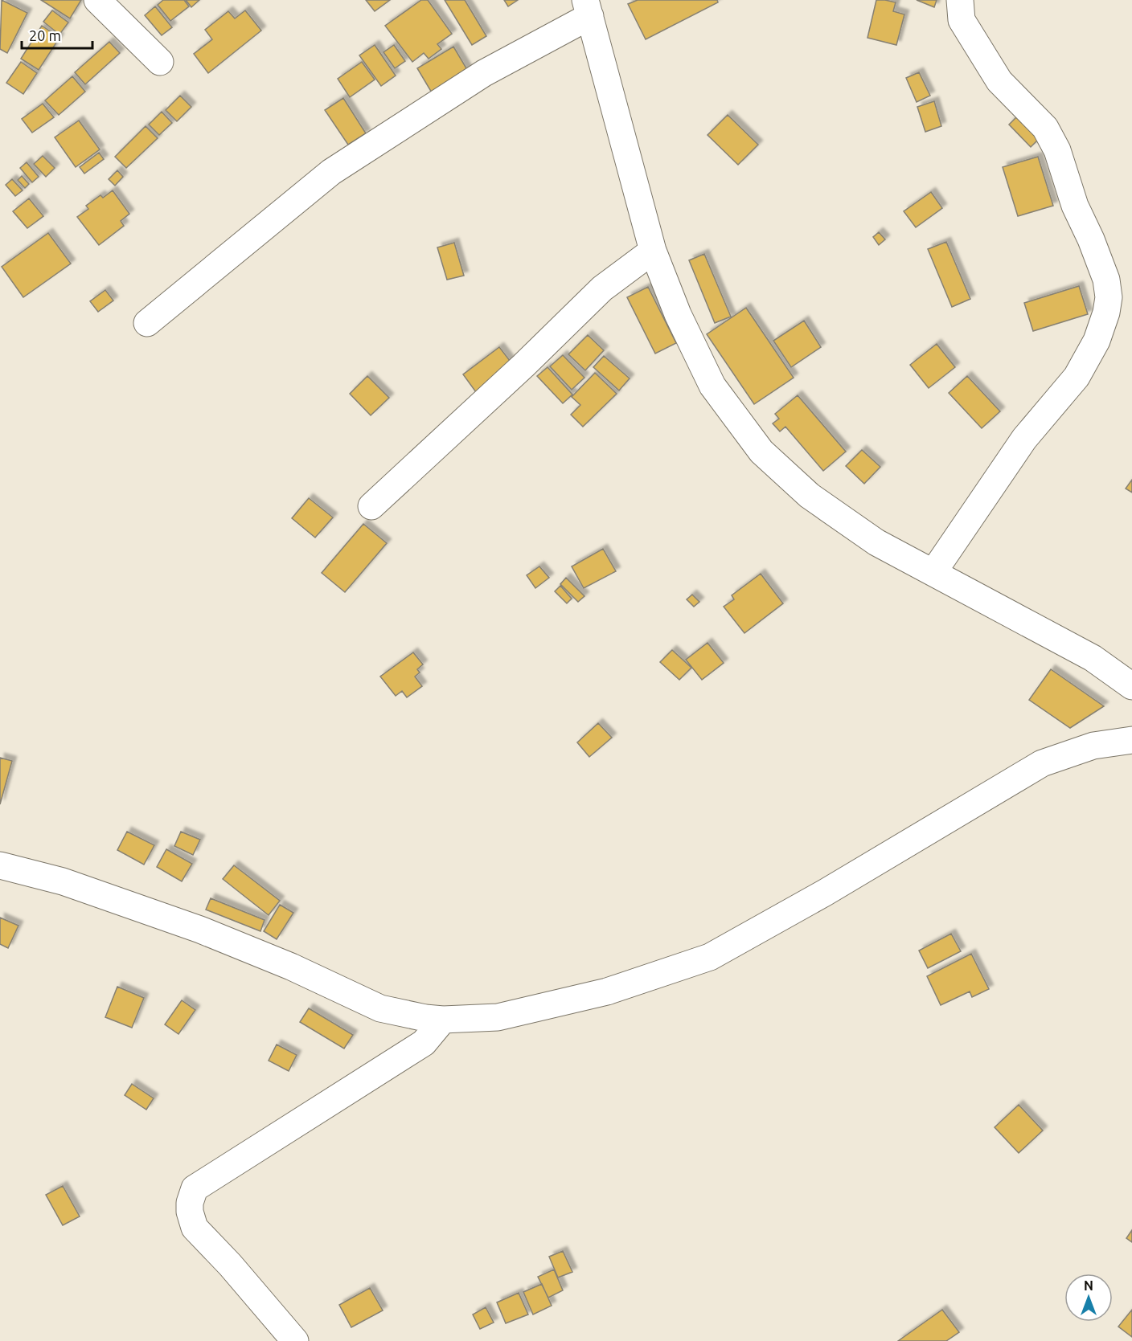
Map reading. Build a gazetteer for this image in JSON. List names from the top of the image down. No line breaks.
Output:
{"scale_bar":"20 m","north":"top"}
